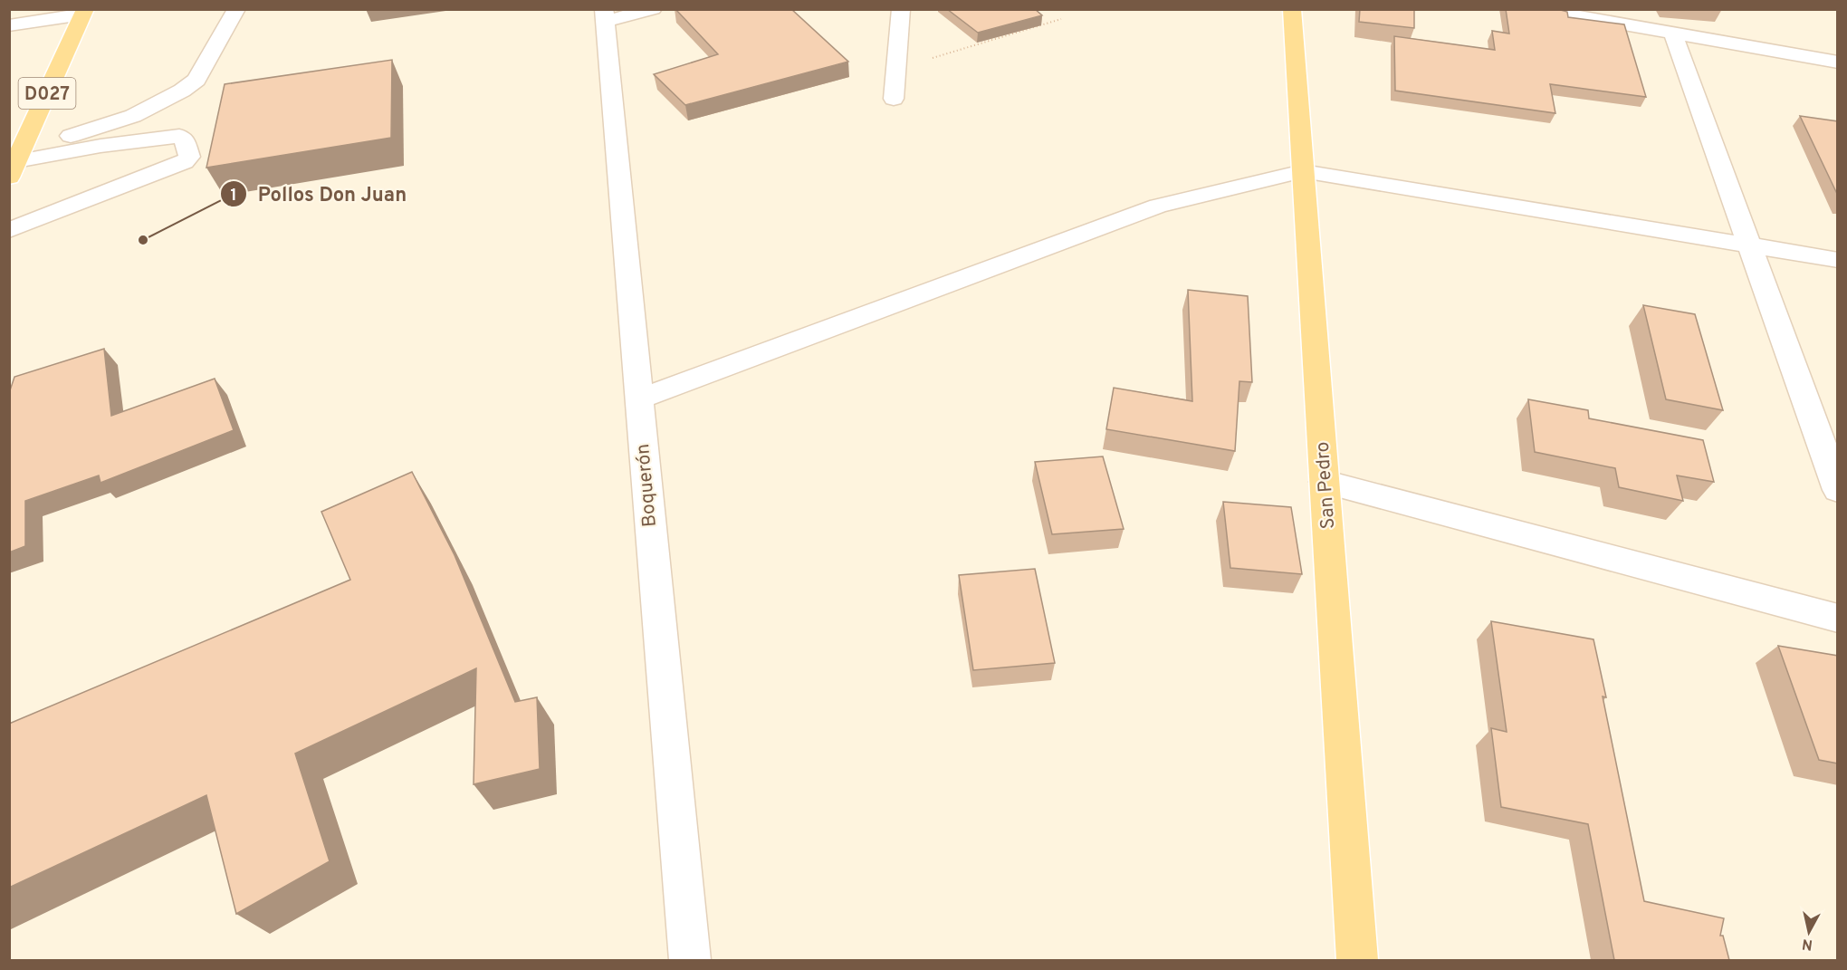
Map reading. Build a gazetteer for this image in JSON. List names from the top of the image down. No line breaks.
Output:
{"streets":{"main road":["D027","San Pedro"],"street":["Boquerón"]},"places":["Pollos Don Juan"],"north":"bottom"}
